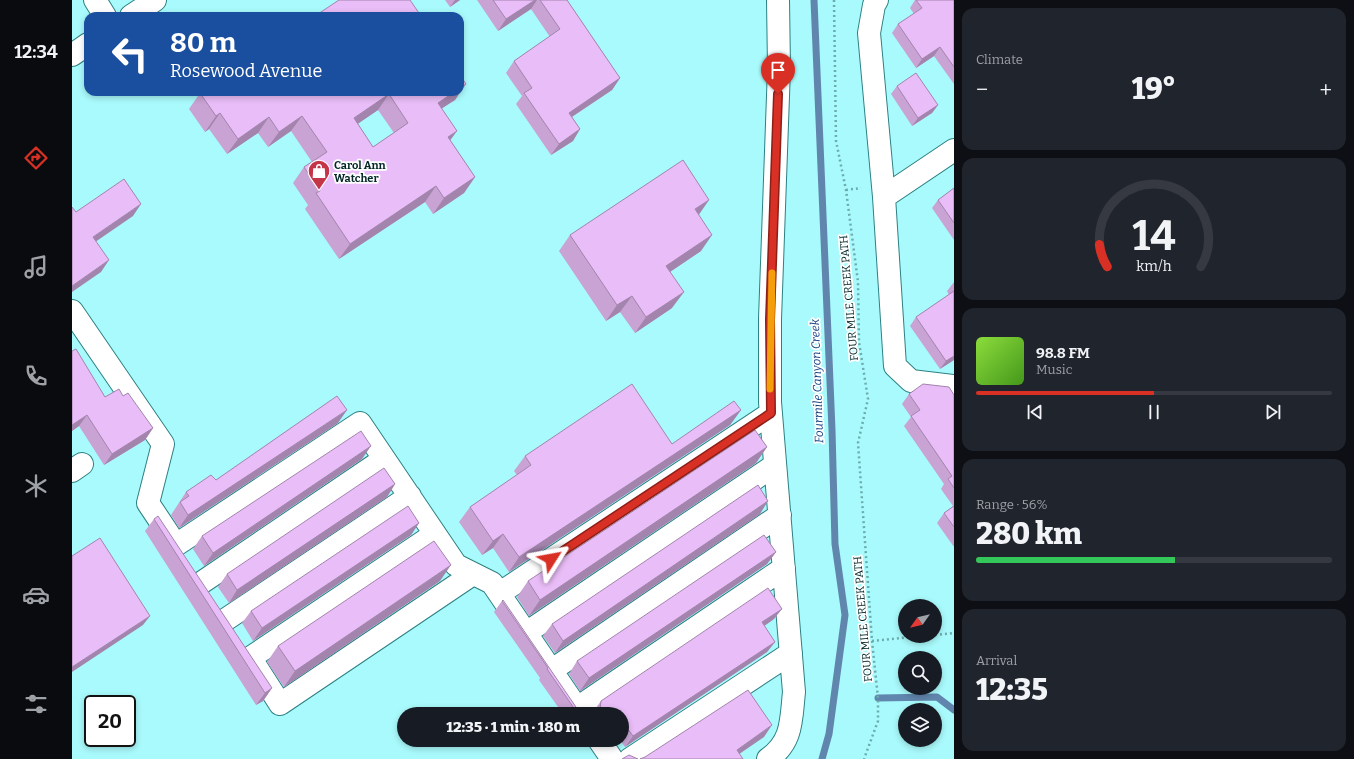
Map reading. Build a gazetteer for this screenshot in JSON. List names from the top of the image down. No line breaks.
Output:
{"streets":{"path":["FOUR MILE CREEK PATH"]},"water":["Fourmile Canyon Creek"],"places":{"shop":["Carol Ann Watcher"]},"north":"bottom left","page":{"tabs":"12:34","tile":["Climate",["Range · 56%","280 km"],["Arrival","12:35"]],"turn":["80 m","Rosewood Avenue"],"heat":["−","19°","+"],"song":["98.8 FM","Music"],"limit":"20","trip":"12:35 · 1 min · 180 m","gauge":["14","km/h"]}}
